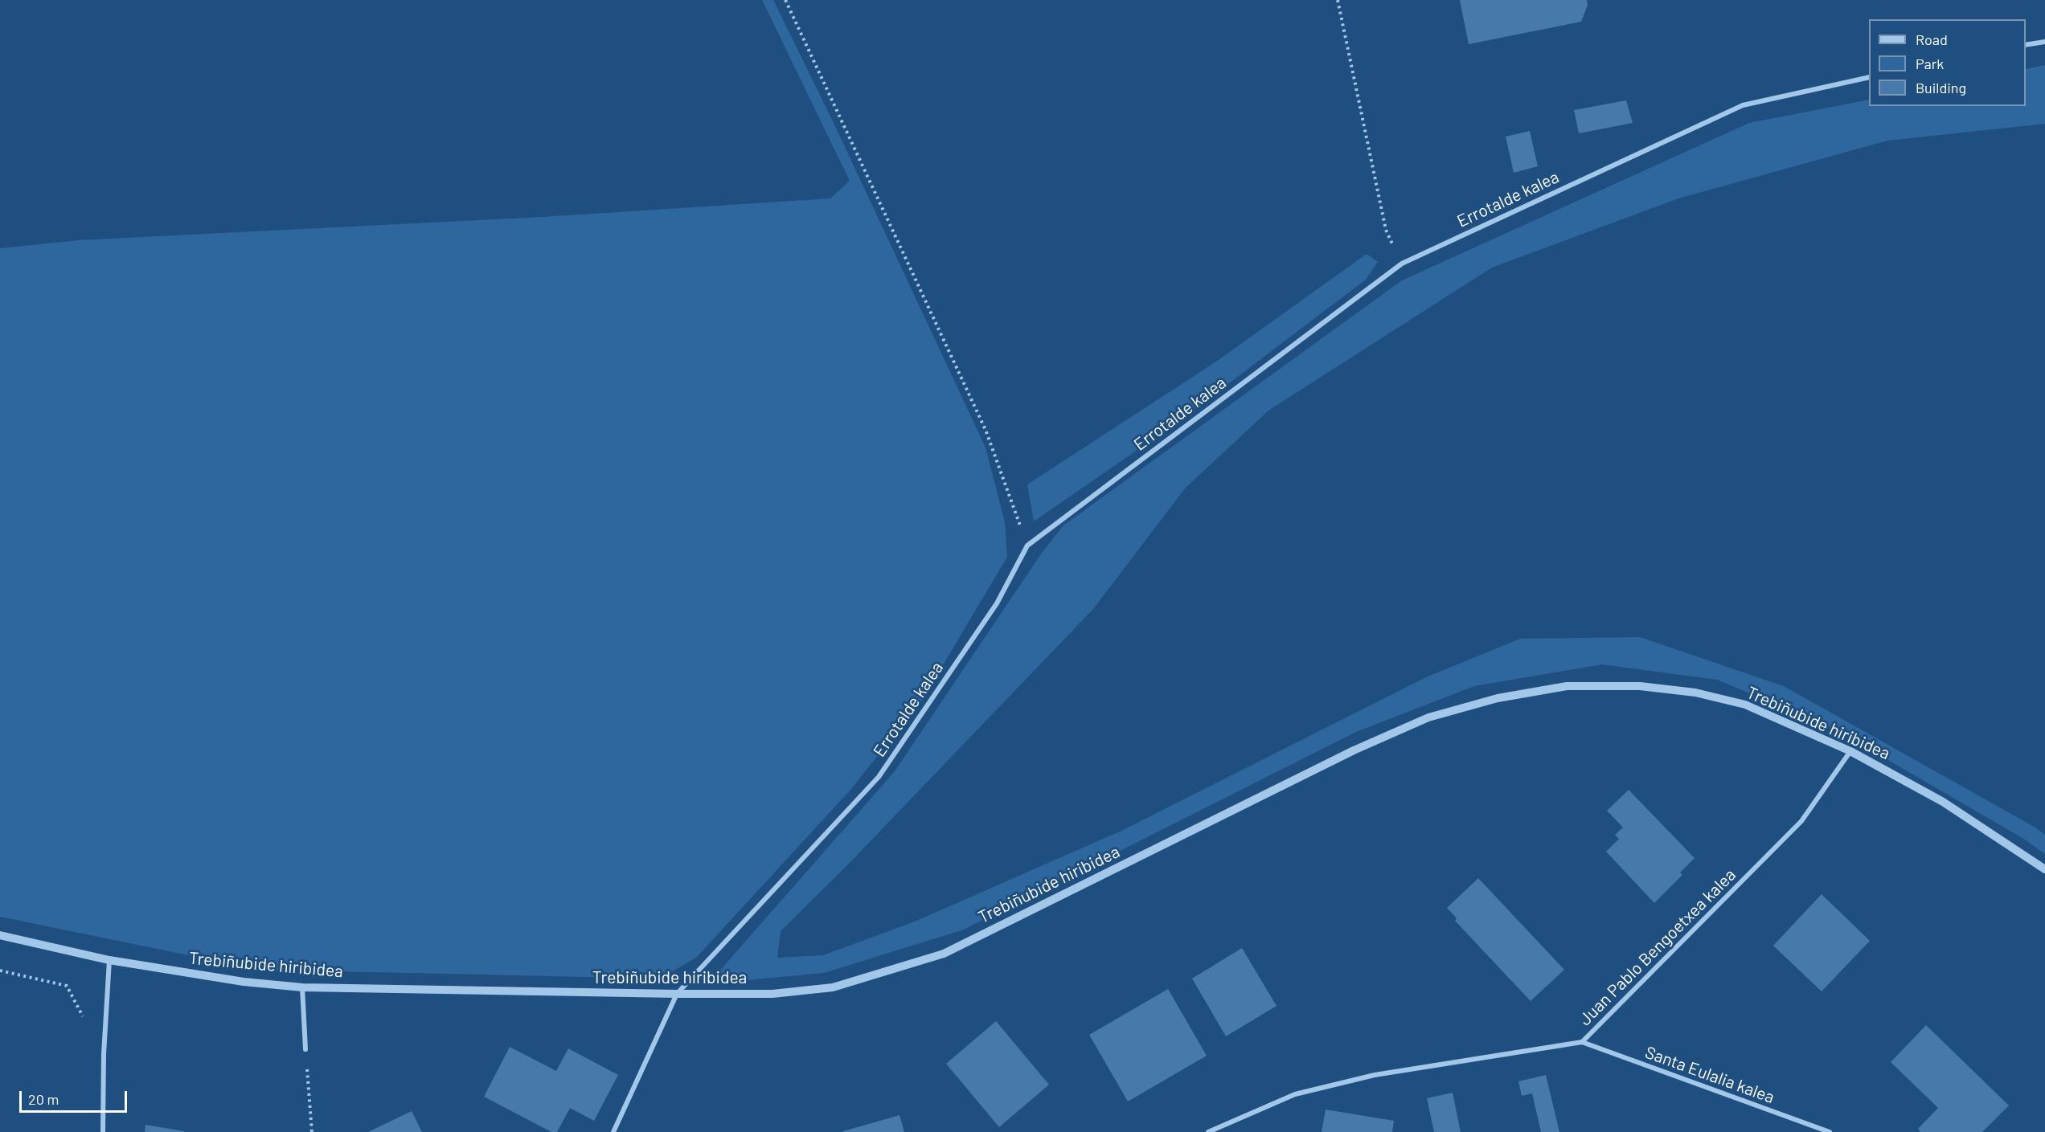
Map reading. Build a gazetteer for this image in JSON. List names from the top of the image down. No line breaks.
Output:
{"streets":{"street":["Errotalde kalea","Trebiñubide hiribidea","Juan Pablo Bengoetxea kalea","Santa Eulalia kalea"]},"crossings":[["Errotalde kalea","Trebiñubide hiribidea"],["Trebiñubide hiribidea","Juan Pablo Bengoetxea kalea"],["Juan Pablo Bengoetxea kalea","Santa Eulalia kalea"]],"legend":["Road","Park","Building"],"scale_bar":"20 m"}
